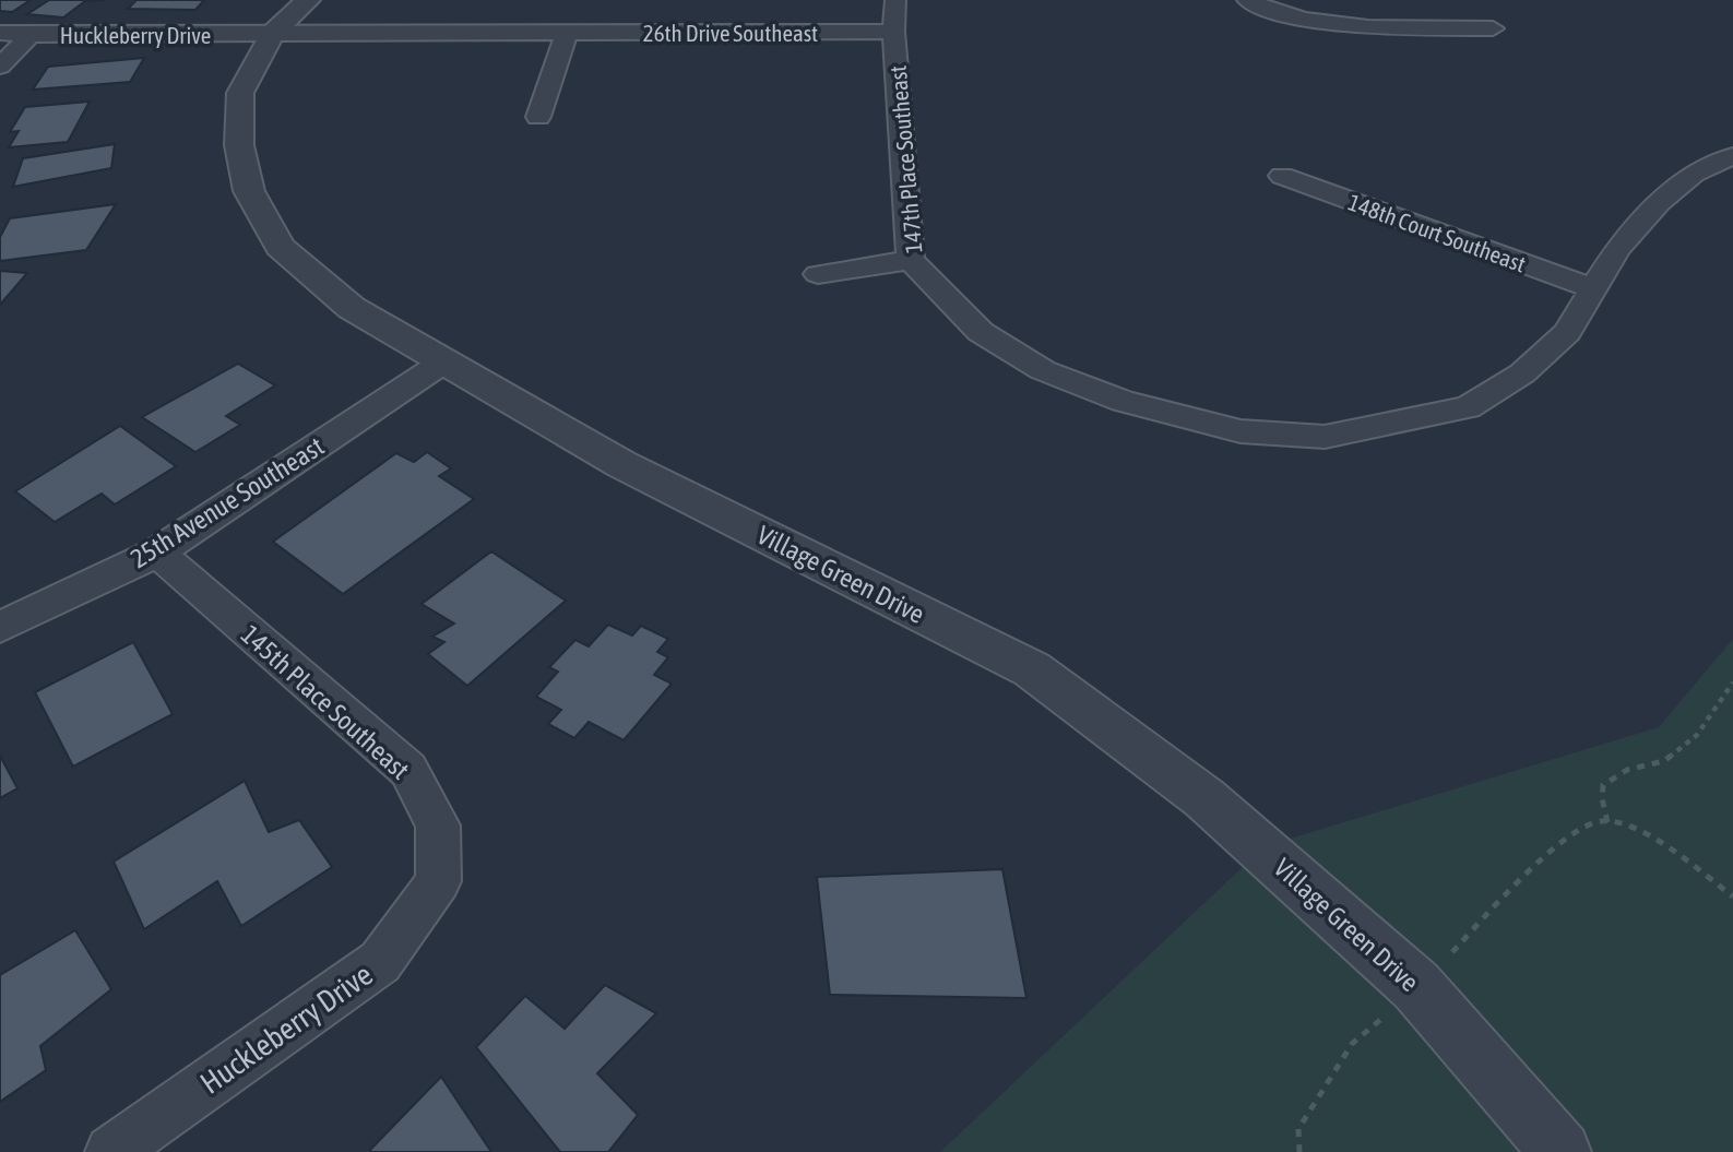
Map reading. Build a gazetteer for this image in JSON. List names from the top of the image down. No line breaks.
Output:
{"streets":{"street":["26th Drive Southeast","Huckleberry Drive","147th Place Southeast","148th Court Southeast","25th Avenue Southeast","Village Green Drive","145th Place Southeast"]},"crossings":[["26th Drive Southeast","Huckleberry Drive"],["26th Drive Southeast","147th Place Southeast"],["26th Drive Southeast","Village Green Drive"],["Huckleberry Drive","Village Green Drive"],["Huckleberry Drive","145th Place Southeast"],["147th Place Southeast","148th Court Southeast"],["25th Avenue Southeast","Village Green Drive"],["25th Avenue Southeast","145th Place Southeast"]]}
